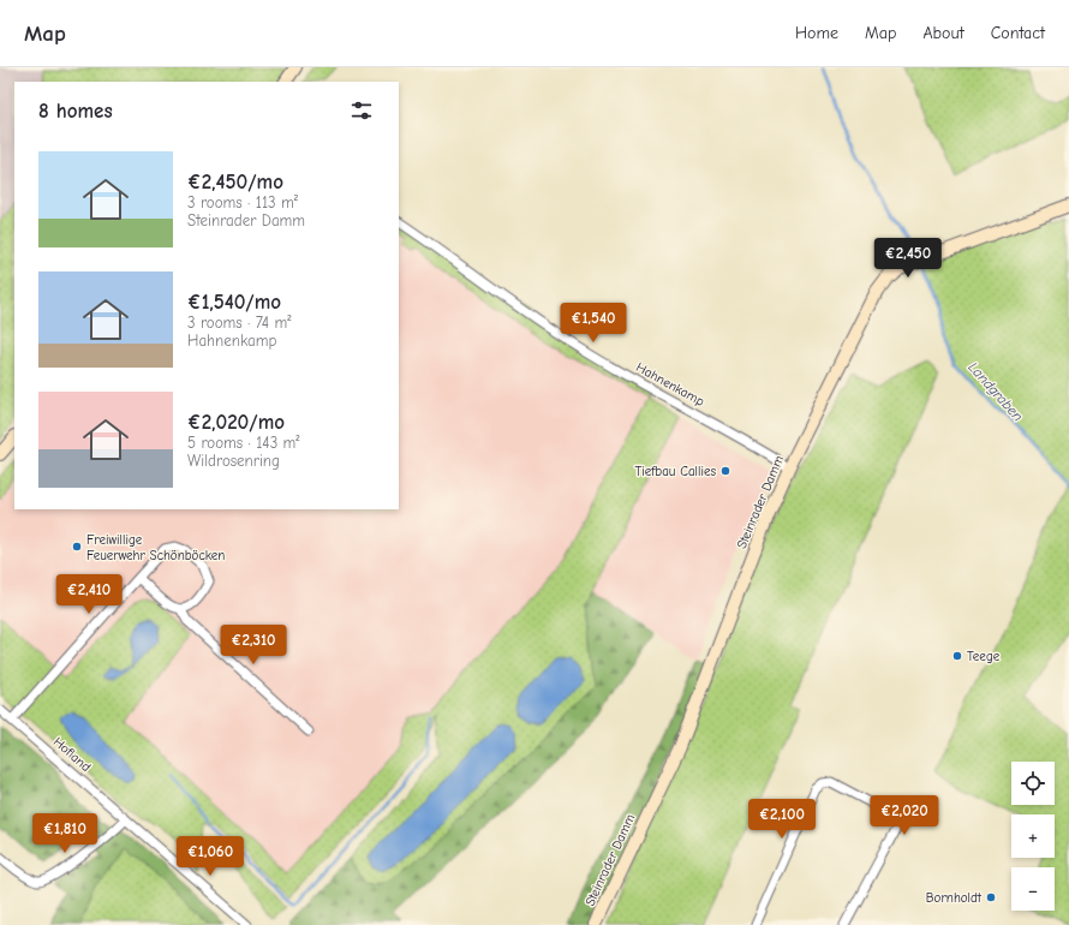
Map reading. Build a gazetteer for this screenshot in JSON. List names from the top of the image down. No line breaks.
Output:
{"streets":{"main road":["Steinrader Damm"],"street":["Hahnenkamp","Hofland"]},"crossings":[["Hahnenkamp","Steinrader Damm"]],"water":["Landgraben"],"places":["Tiefbau Callies","Freiwillige Feuerwehr Schönböcken","Teege","Bornholdt"],"page":{"header":"Map","nav":["Home","Map","About","Contact"],"heading":"8 homes","list":[{"name":"€2,450/mo","note":"3 rooms · 113 m² · Steinrader Damm"},{"name":"€1,540/mo","note":"3 rooms · 74 m² · Hahnenkamp"},{"name":"€2,020/mo","note":"5 rooms · 143 m² · Wildrosenring"}],"price":["€2,450","€1,540","€2,410","€2,310","€2,020","€2,100","€1,810","€1,060"],"map_buttons":["+","−"]}}
